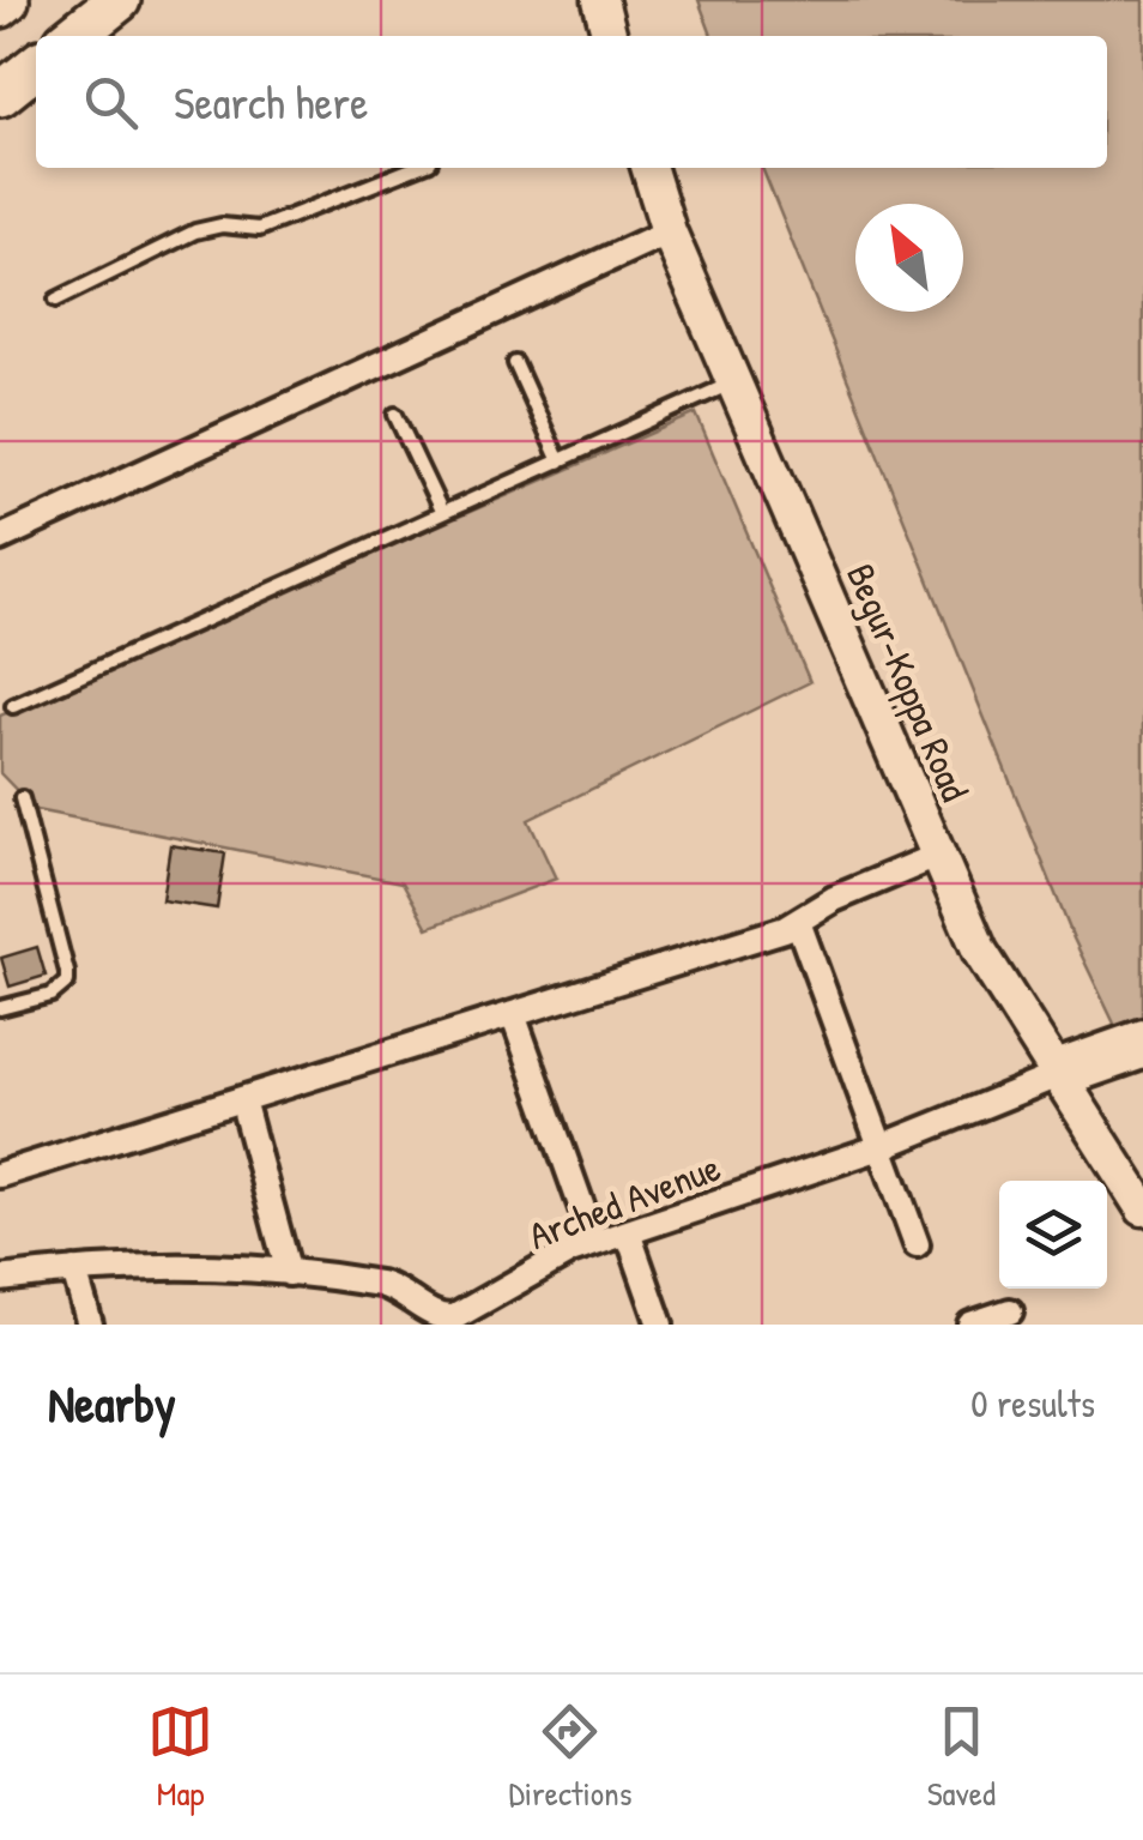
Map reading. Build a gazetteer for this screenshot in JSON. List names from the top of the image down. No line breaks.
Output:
{"streets":{"main road":["Begur-Koppa Road"],"street":["Arched Avenue"]},"crossings":[["Begur-Koppa Road","Arched Avenue"]],"north":"top left","page":{"search":"Search here","heading":["Nearby","0 results"],"nav":["Map","Directions","Saved"]}}
